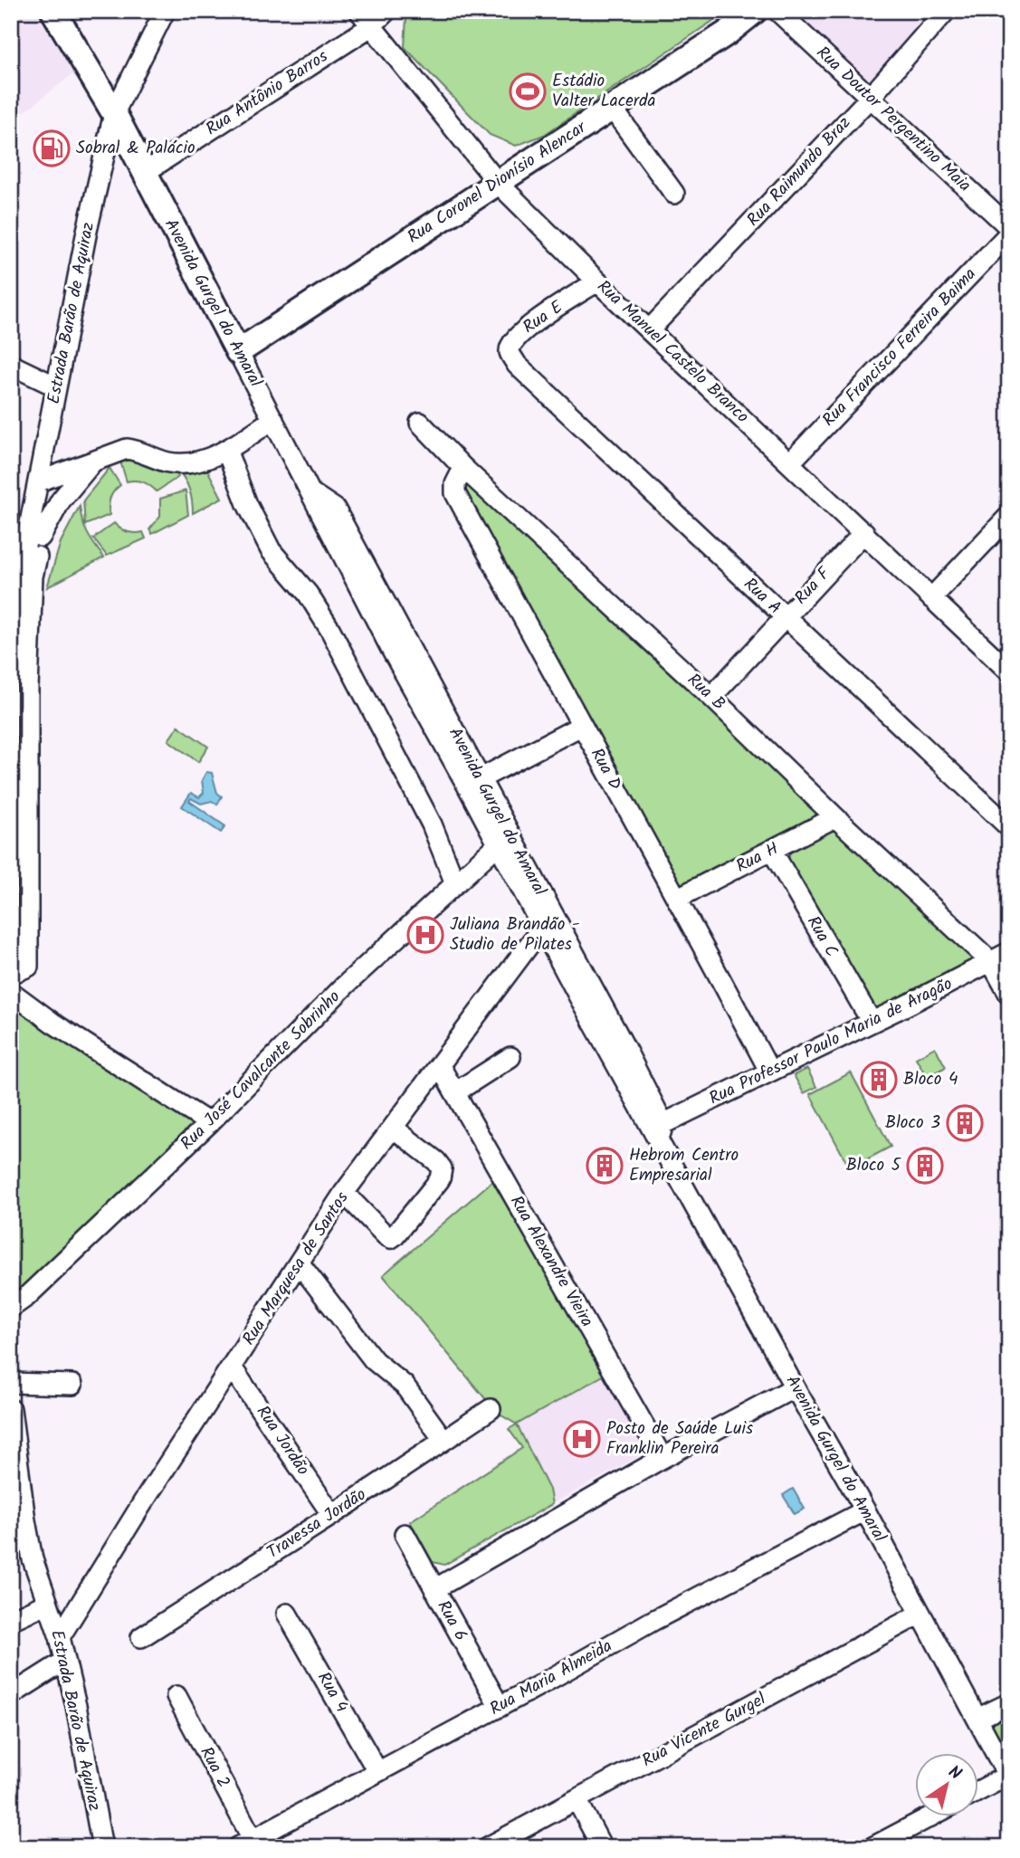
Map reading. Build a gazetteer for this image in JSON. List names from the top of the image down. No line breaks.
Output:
{"streets":{"main road":["Rua Coronel Dionísio Alencar","Avenida Gurgel do Amaral"],"street":["Rua Antônio Barros","Rua Doutor Pergentino Maia","Rua Raimundo Braz","Estrada Barão de Aquiraz","Rua E","Rua Francisco Ferreira Baima","Rua Manuel Castelo Branco","Rua F","Rua A","Rua B","Rua D","Rua H","Rua C","Rua Professor Paulo Maria de Aragão","Rua José Cavalcante Sobrinho","Rua Alexandre Vieira","Rua Marquesa de Santos","Rua Jordão","Travessa Jordão","Rua 6","Rua Maria Almeida","Rua 4","Rua Vicente Gurgel","Rua 2"]},"crossings":[["Rua Antônio Barros","Avenida Gurgel do Amaral"],["Rua Antônio Barros","Rua Manuel Castelo Branco"],["Rua Doutor Pergentino Maia","Rua Raimundo Braz"],["Rua Raimundo Braz","Rua Manuel Castelo Branco"],["Rua Coronel Dionísio Alencar","Avenida Gurgel do Amaral"],["Rua Coronel Dionísio Alencar","Rua Manuel Castelo Branco"],["Avenida Gurgel do Amaral","Estrada Barão de Aquiraz"],["Avenida Gurgel do Amaral","Rua Professor Paulo Maria de Aragão"],["Avenida Gurgel do Amaral","Rua José Cavalcante Sobrinho"],["Avenida Gurgel do Amaral","Rua Marquesa de Santos"],["Avenida Gurgel do Amaral","Rua Maria Almeida"],["Avenida Gurgel do Amaral","Rua Vicente Gurgel"],["Estrada Barão de Aquiraz","Rua Marquesa de Santos"],["Rua E","Rua Manuel Castelo Branco"],["Rua E","Rua A"],["Rua Francisco Ferreira Baima","Rua Manuel Castelo Branco"],["Rua Manuel Castelo Branco","Rua F"],["Rua F","Rua A"],["Rua F","Rua B"],["Rua B","Rua D"],["Rua B","Rua H"],["Rua B","Rua Professor Paulo Maria de Aragão"],["Rua D","Rua H"],["Rua D","Rua Professor Paulo Maria de Aragão"],["Rua H","Rua C"],["Rua C","Rua Professor Paulo Maria de Aragão"],["Rua Alexandre Vieira","Rua Marquesa de Santos"],["Rua Marquesa de Santos","Rua Jordão"],["Rua Jordão","Travessa Jordão"],["Rua 6","Rua Maria Almeida"],["Rua Maria Almeida","Rua 4"],["Rua Maria Almeida","Rua 2"]],"places":{"sports":["Estádio Valter Lacerda"],"fuel station":["Sobral & Palácio"],"hospital":["Juliana Brandão - Studio de Pilates","Posto de Saúde Luis Franklin Pereira"],"building":["Bloco 4","Bloco 3","Hebrom Centro Empresarial","Bloco 5"]},"north":"top right"}
